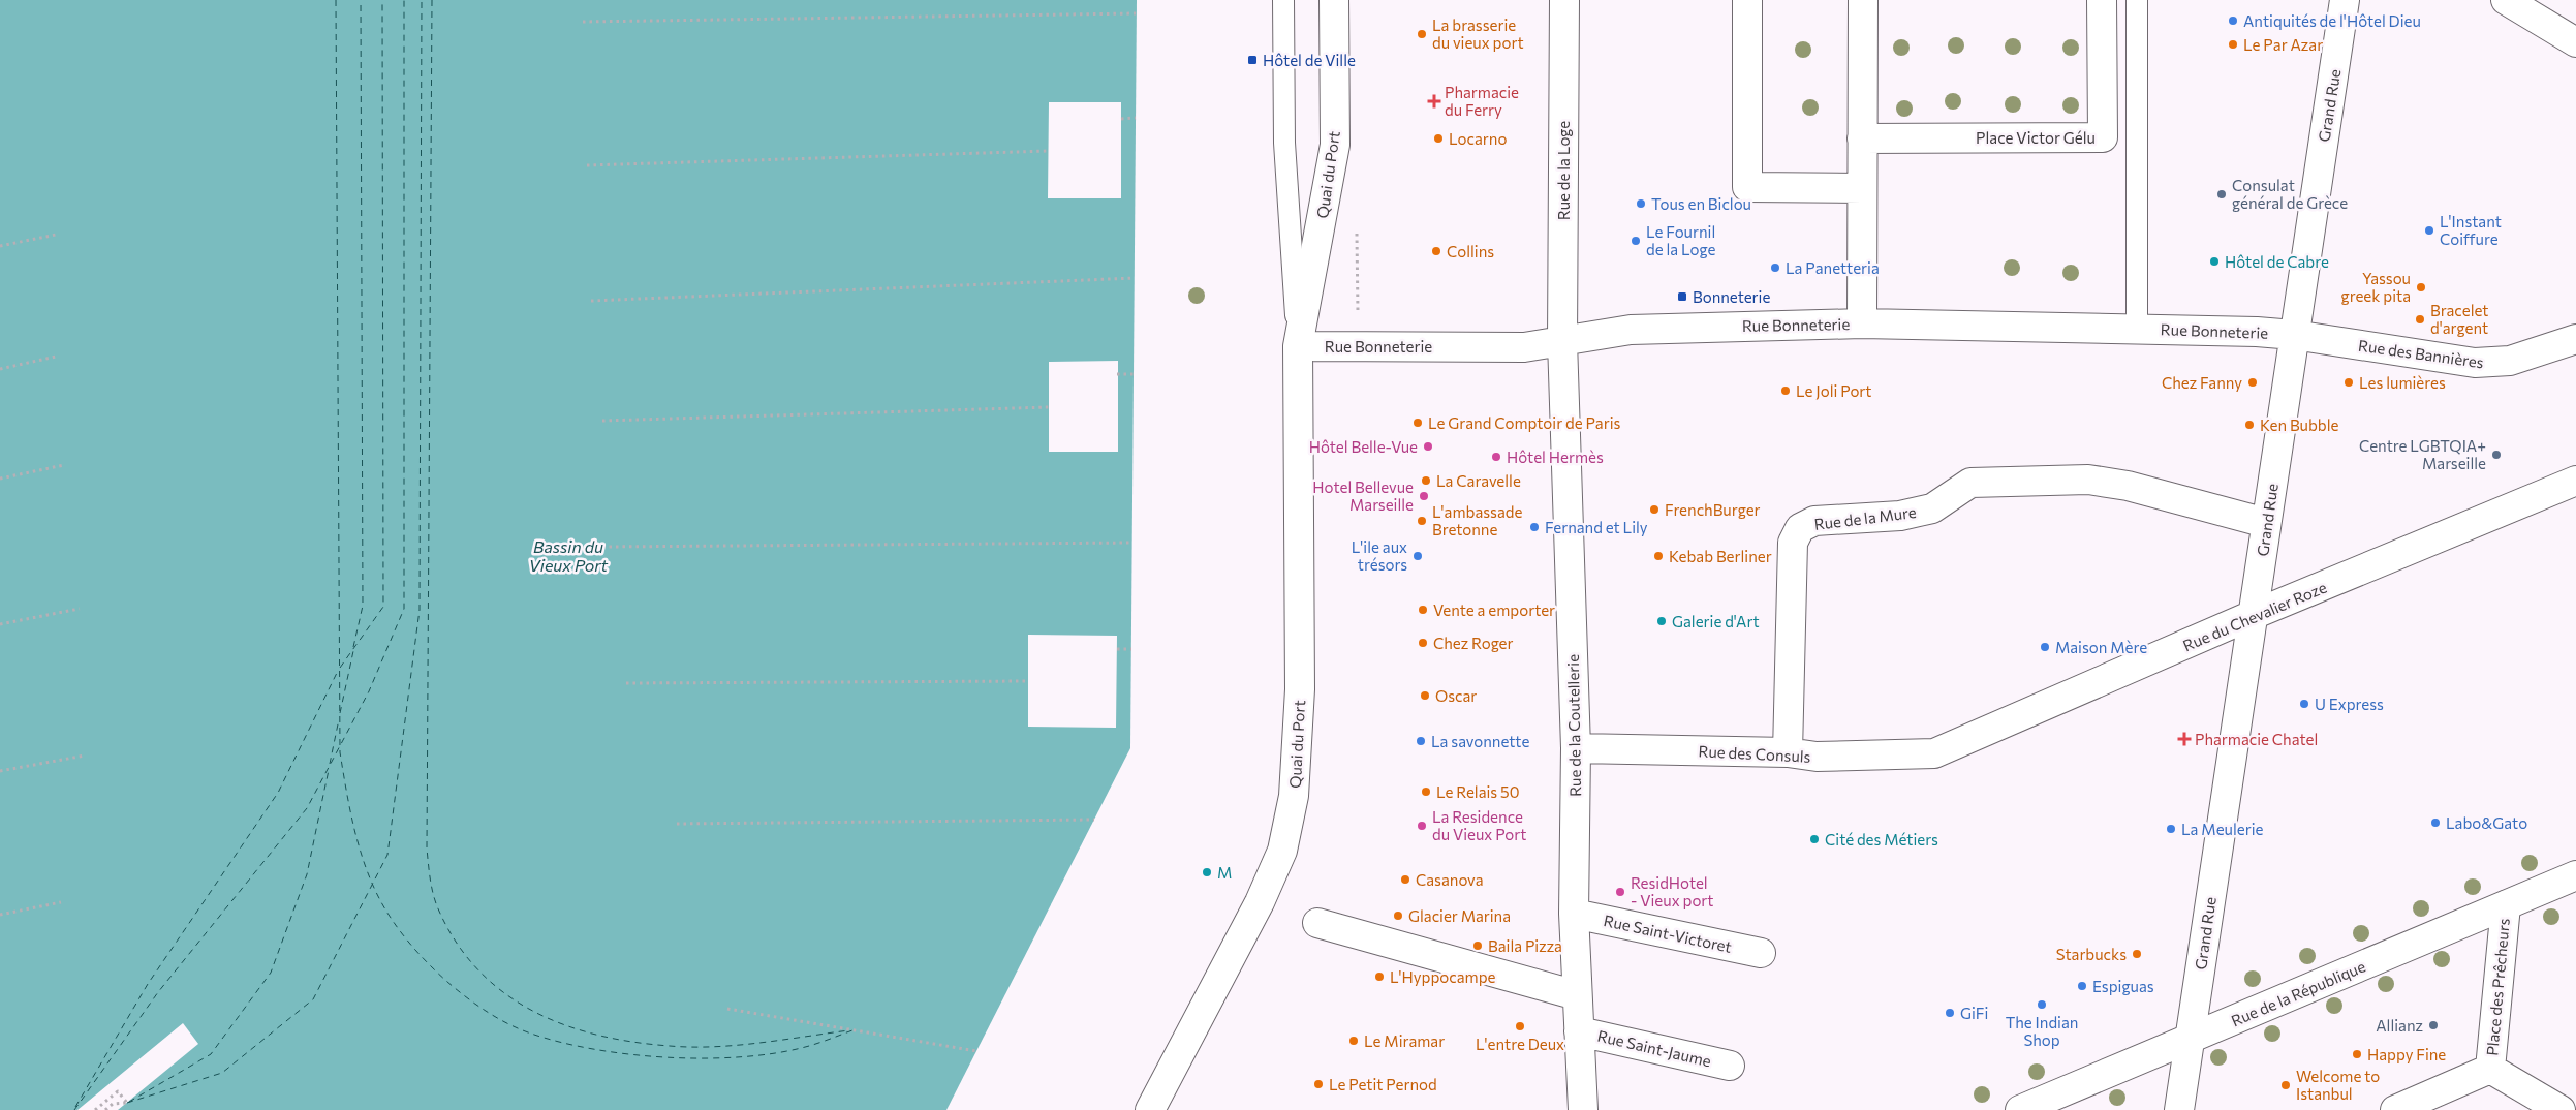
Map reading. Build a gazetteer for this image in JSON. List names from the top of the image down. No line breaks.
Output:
{"streets":{"street":["Grand Rue","Place Victor Gélu","Rue de la Loge","Quai du Port","Rue Bonneterie","Rue des Bannières","Rue de la Mure","Rue du Chevalier Roze","Rue de la Coutellerie","Rue des Consuls","Rue Saint-Victoret","Place des Prêcheurs","Rue de la République","Rue Saint-Jaume"]},"crossings":[["Grand Rue","Rue Bonneterie"],["Grand Rue","Rue des Bannières"],["Grand Rue","Rue de la Mure"],["Grand Rue","Rue du Chevalier Roze"],["Grand Rue","Rue de la République"],["Rue de la Loge","Rue Bonneterie"],["Rue de la Loge","Rue de la Coutellerie"],["Quai du Port","Rue Bonneterie"],["Rue Bonneterie","Rue des Bannières"],["Rue Bonneterie","Rue de la Coutellerie"],["Rue de la Mure","Rue des Consuls"],["Rue du Chevalier Roze","Rue des Consuls"],["Rue de la Coutellerie","Rue des Consuls"],["Rue de la Coutellerie","Rue Saint-Victoret"],["Rue de la Coutellerie","Rue Saint-Jaume"],["Place des Prêcheurs","Rue de la République"]],"water":["Bassin du Vieux Port"],"places":{"other":["Antiquités de l'Hôtel Dieu","La brasserie du vieux port","Le Par Azar","Locarno","Consulat général de Grèce","Tous en Biclou","L'Instant Coiffure","Le Fournil de la Loge","Collins","Hôtel de Cabre","La Panetteria","Yassou greek pita","Bracelet d'argent","Chez Fanny","Les lumières","Le Joli Port","Le Grand Comptoir de Paris","Ken Bubble","Hôtel Belle-Vue","Centre LGBTQIA+ Marseille","Hôtel Hermès","La Caravelle","Hotel Bellevue Marseille","FrenchBurger","L'ambassade Bretonne","Fernand et Lily","L'ile aux trésors","Kebab Berliner","Vente a emporter","Galerie d'Art","Chez Roger","Maison Mère","Oscar","U Express","La savonnette","Le Relais 50","Labo&Gato","La Residence du Vieux Port","La Meulerie","Cité des Métiers","M","Casanova","ResidHotel - Vieux port","Glacier Marina","Baila Pizza","Starbucks","L'Hyppocampe","Espiguas","The Indian Shop","GiFi","Allianz","L'entre Deux","Le Miramar","Happy Fine","Le Petit Pernod","Welcome to Istanbul"],"transit":["Hôtel de Ville","Bonneterie"],"health":["Pharmacie du Ferry","Pharmacie Chatel"]}}
